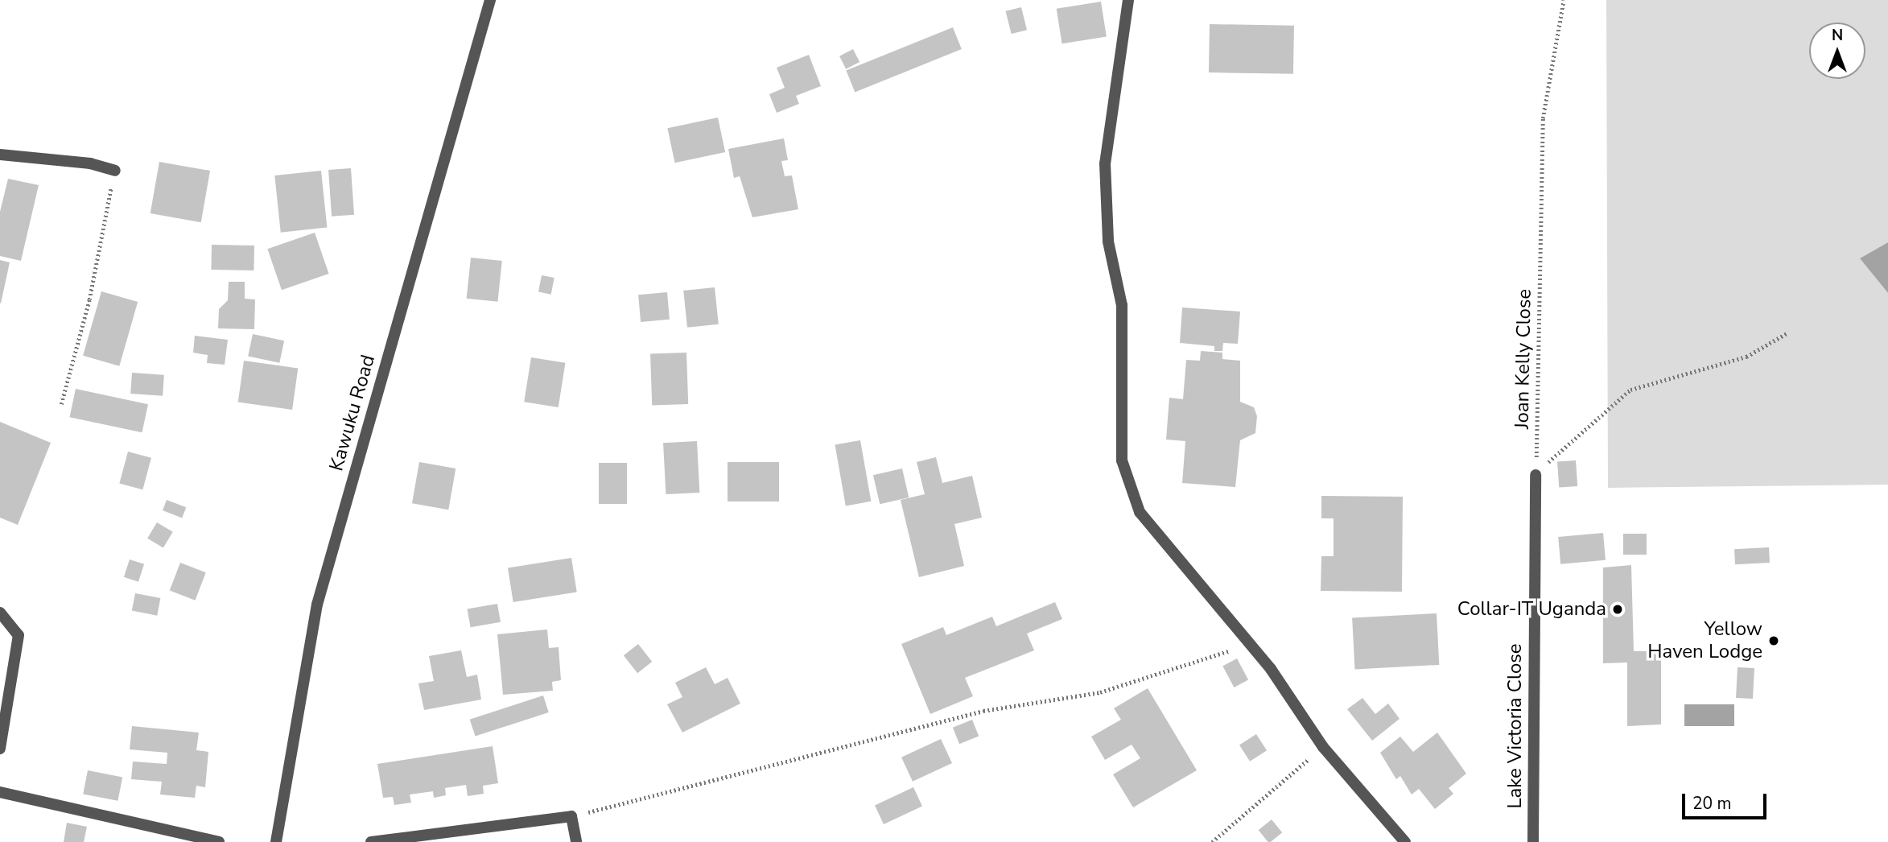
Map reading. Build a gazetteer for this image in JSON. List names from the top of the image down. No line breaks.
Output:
{"streets":{"street":["Kawuku Road","Lake Victoria Close"],"path":["Joan Kelly Close"]},"crossings":[["Joan Kelly Close","Lake Victoria Close"]],"places":["Collar-IT Uganda","Yellow Haven Lodge"],"scale_bar":"20 m","north":"top"}
